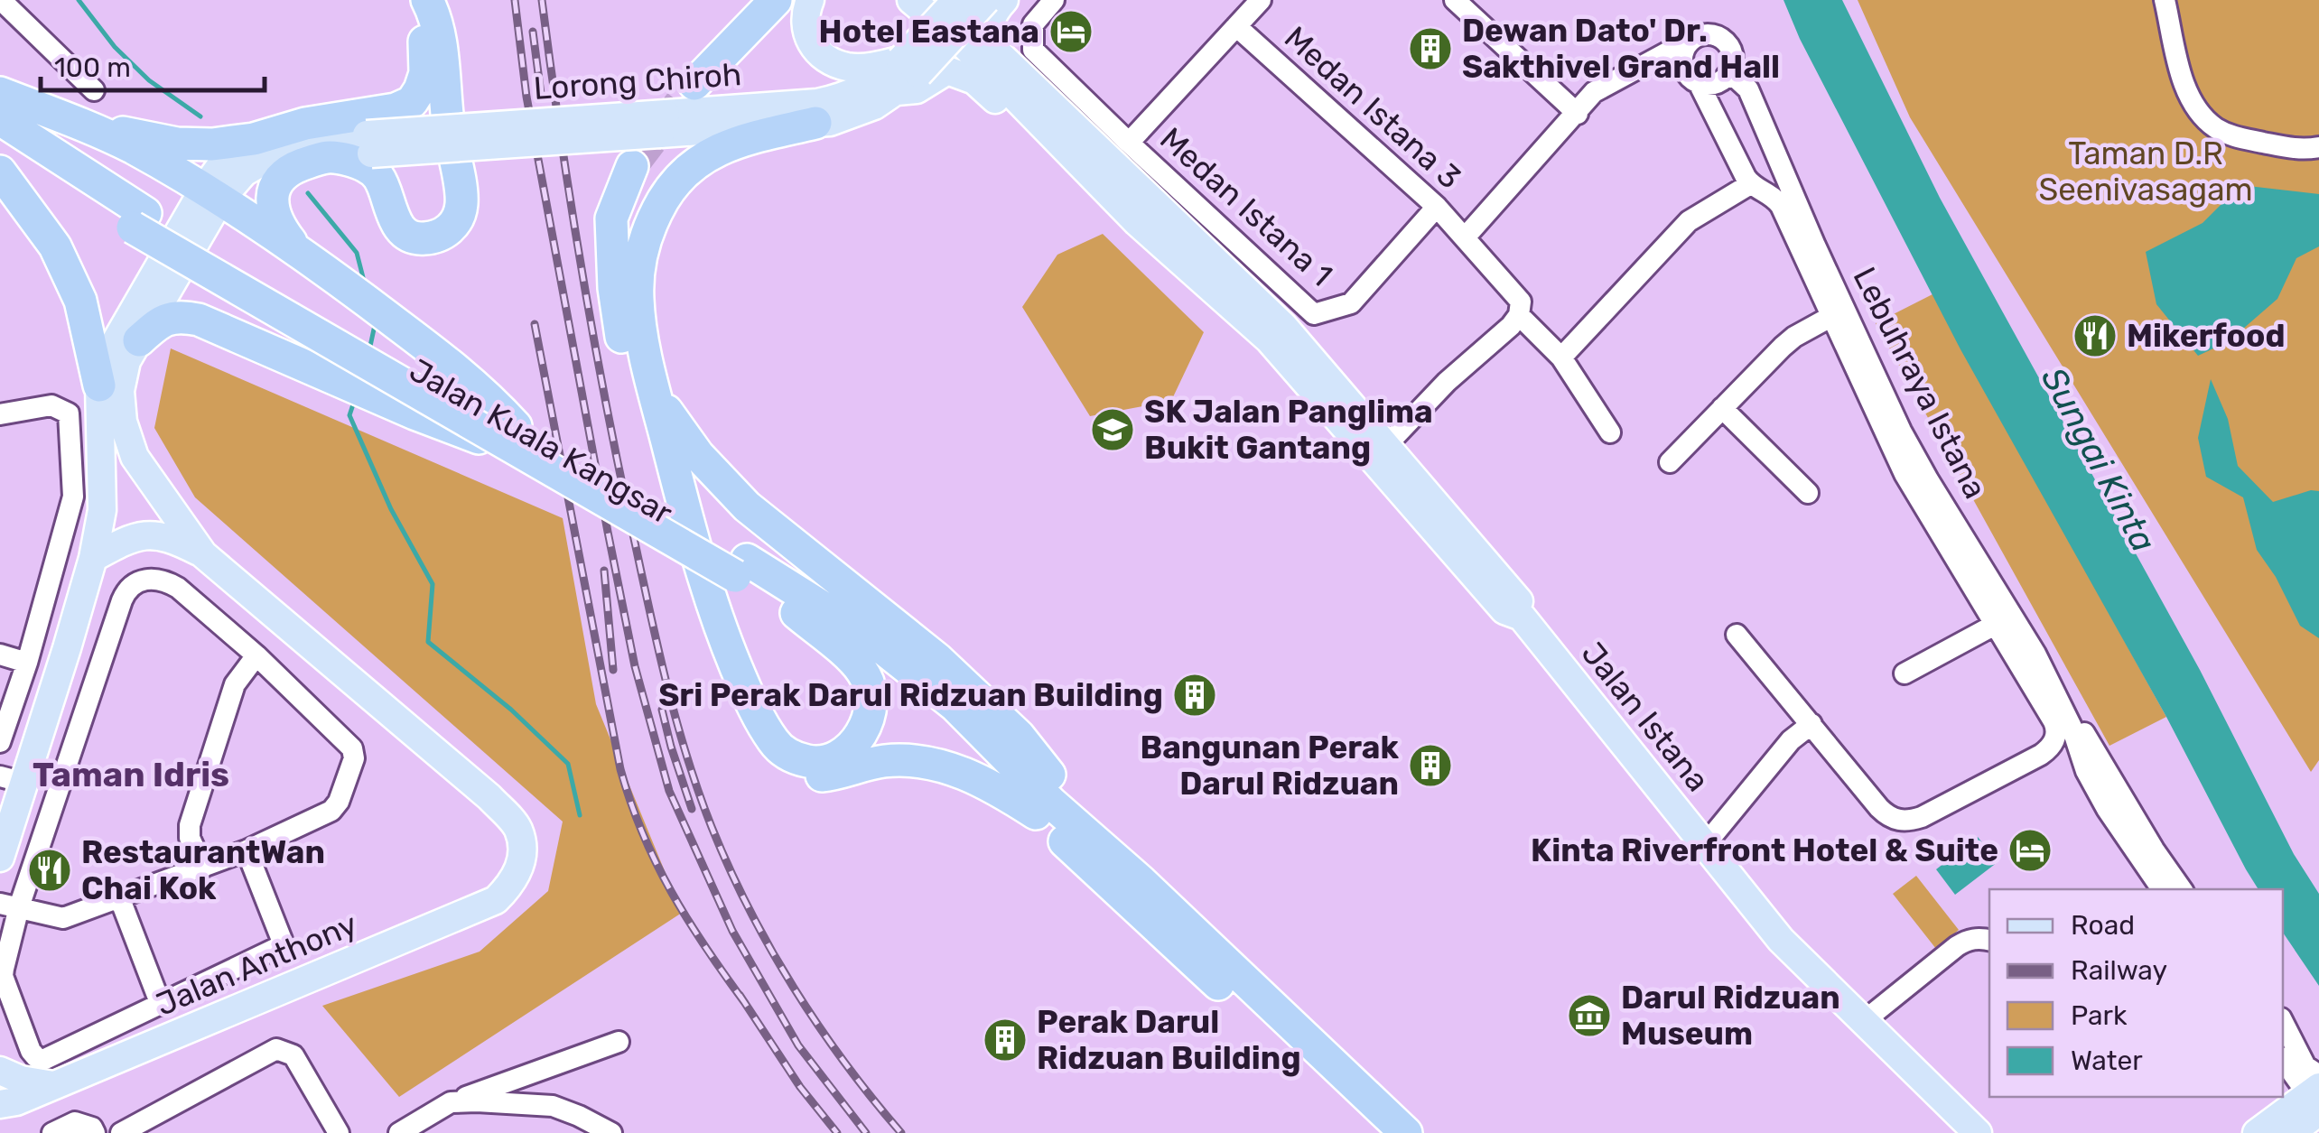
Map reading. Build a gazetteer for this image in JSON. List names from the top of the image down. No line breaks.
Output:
{"streets":{"highway":["Jalan Kuala Kangsar"],"main road":["Lorong Chiroh","Jalan Istana","Jalan Anthony"],"street":["Medan Istana 3","Medan Istana 1","Lebuhraya Istana"]},"crossings":[["Medan Istana 3","Medan Istana 1"]],"districts":["Taman Idris"],"water":["Sungai Kinta"],"parks":["Taman D.R Seenivasagam"],"places":{"hotel":["Hotel Eastana","Kinta Riverfront Hotel & Suite"],"building":["Dewan Dato' Dr. Sakthivel Grand Hall","Sri Perak Darul Ridzuan Building","Bangunan Perak Darul Ridzuan","Perak Darul Ridzuan Building"],"restaurant":["Mikerfood","RestaurantWan Chai Kok"],"school or university":["SK Jalan Panglima Bukit Gantang"],"museum":["Darul Ridzuan Museum"]},"legend":["Road","Railway","Park","Water"],"scale_bar":"100 m"}
